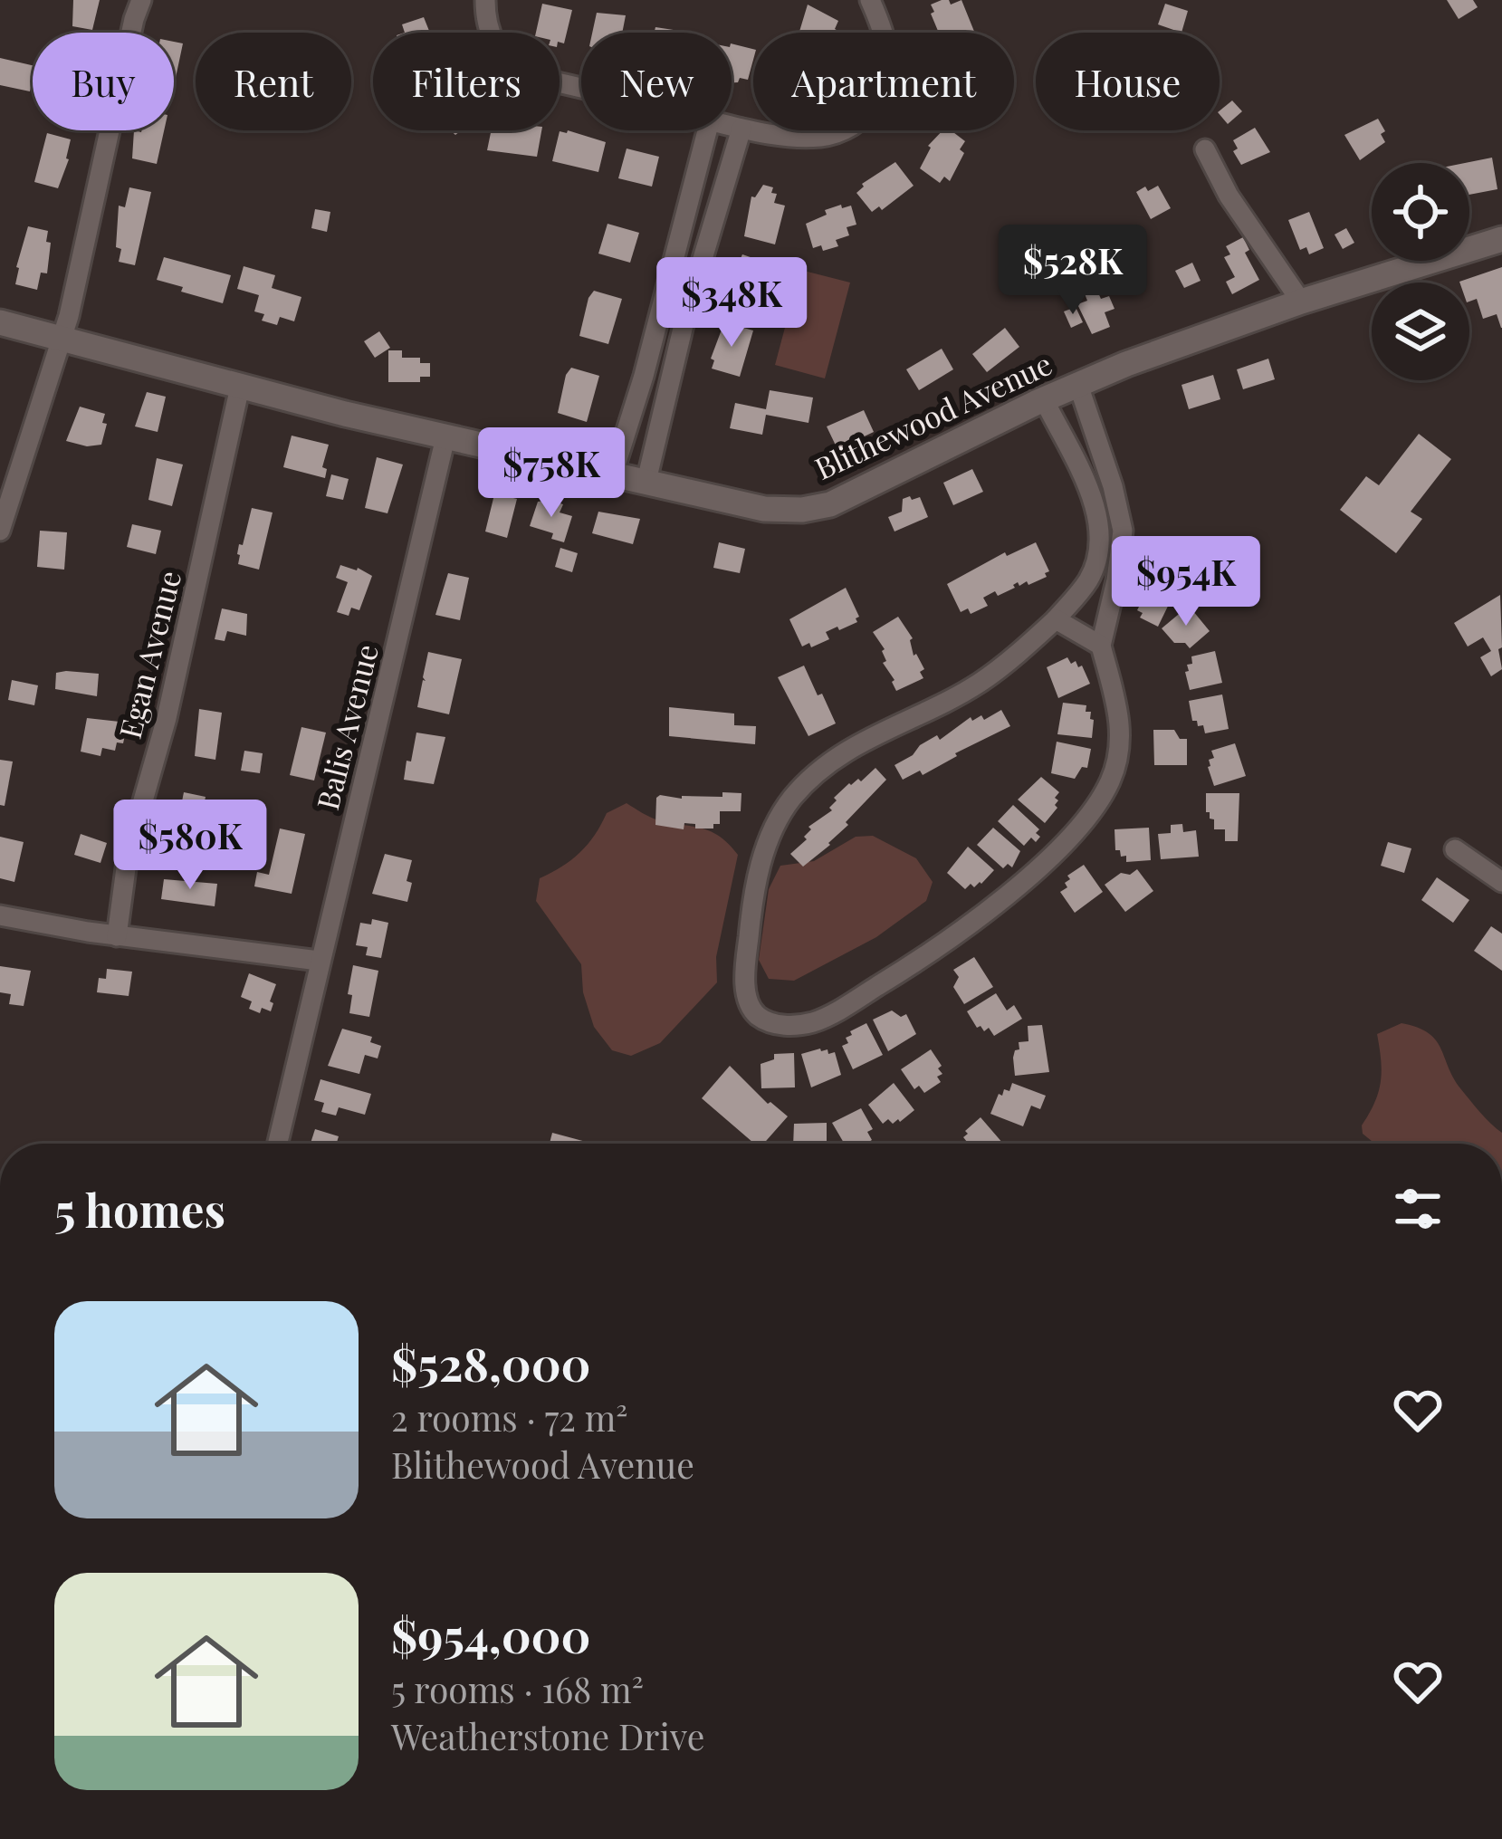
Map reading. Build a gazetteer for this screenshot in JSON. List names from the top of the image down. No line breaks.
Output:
{"streets":{"street":["Blithewood Avenue","Egan Avenue","Balis Avenue"]},"crossings":[["Blithewood Avenue","Egan Avenue"],["Blithewood Avenue","Balis Avenue"]],"page":{"chip":["Buy","Rent","Filters","New","Apartment","House"],"price":["$528K","$348K","$758K","$954K","$580K"],"heading":"5 homes","list":[{"name":"$528,000","note":"2 rooms · 72 m² · Blithewood Avenue"},{"name":"$954,000","note":"5 rooms · 168 m² · Weatherstone Drive"}]}}
